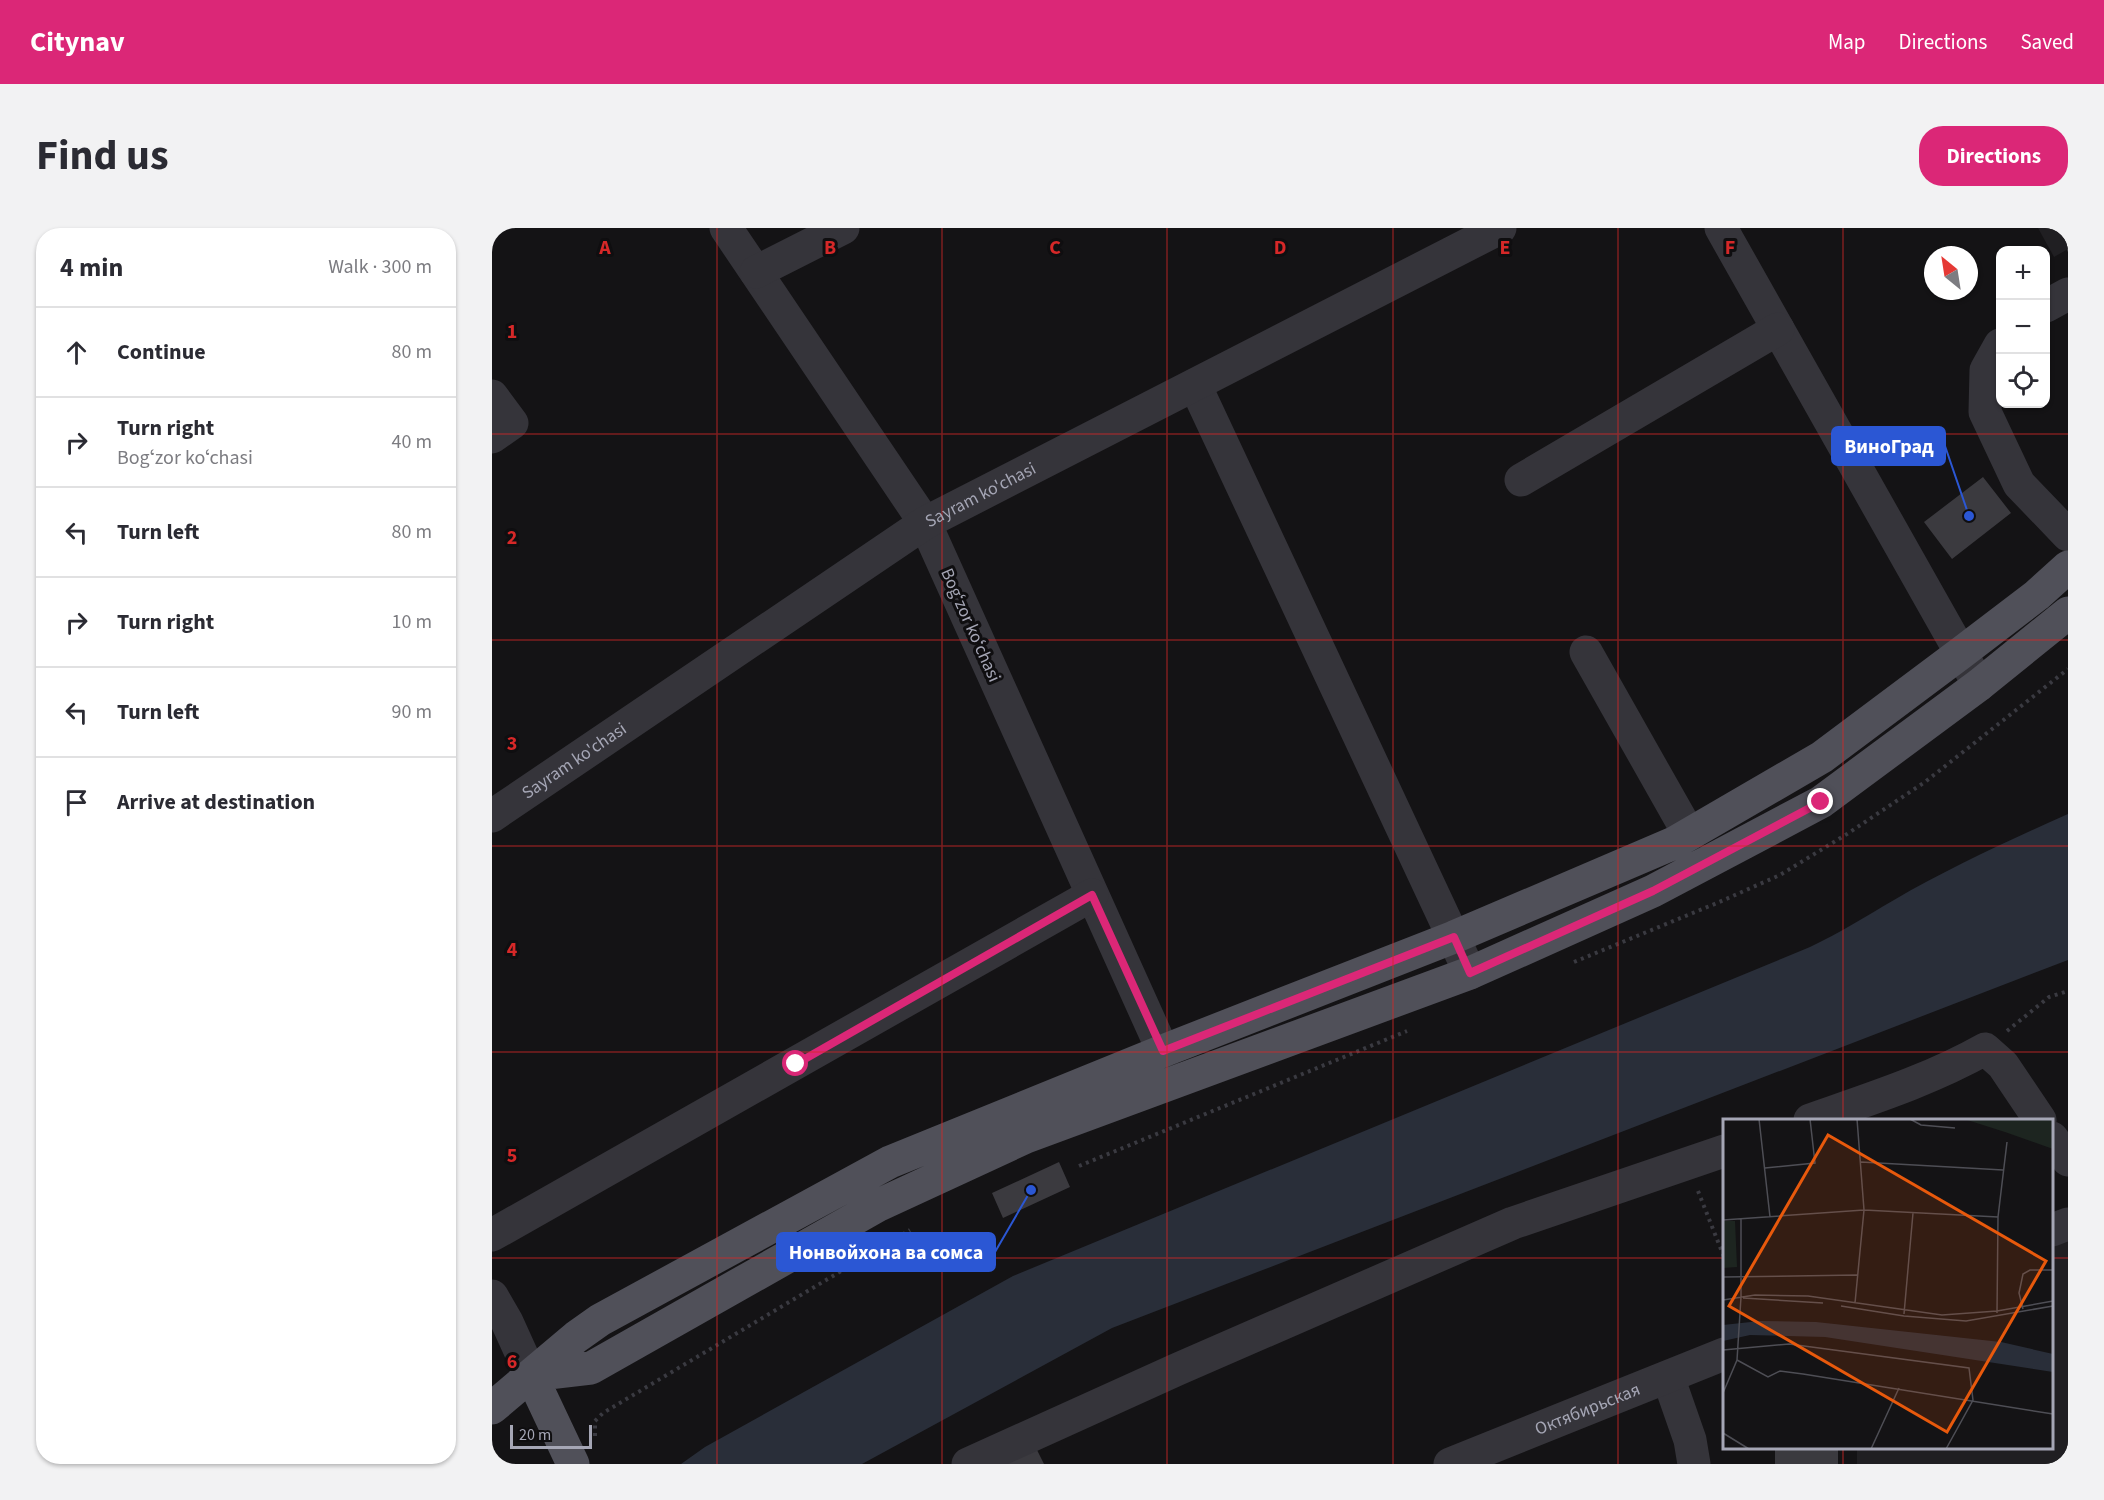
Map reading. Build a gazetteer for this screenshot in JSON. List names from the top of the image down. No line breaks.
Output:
{"streets":{"street":["Sayram ko'chasi","Bogʻzor koʻchasi","Октябирьская"]},"crossings":[["Sayram ko'chasi","Bogʻzor koʻchasi"]],"places":["ВиноГрад","Нонвойхона ва сомса"],"scale_bar":"20 m","north":"top left","page":{"header":"Citynav","nav":["Map","Directions","Saved"],"title":"Find us","buttons":"Directions","heading":["4 min","Walk · 300 m"],"map_buttons":["+","−"],"list":[["Continue","80 m"],["Turn right","Bogʻzor koʻchasi","40 m"],["Turn left","80 m"],["Turn right","10 m"],["Turn left","90 m"],"Arrive at destination"],"scale":"20 m"},"grid":{"columns":["A","B","C","D","E","F"],"rows":["1","2","3","4","5","6"]}}
